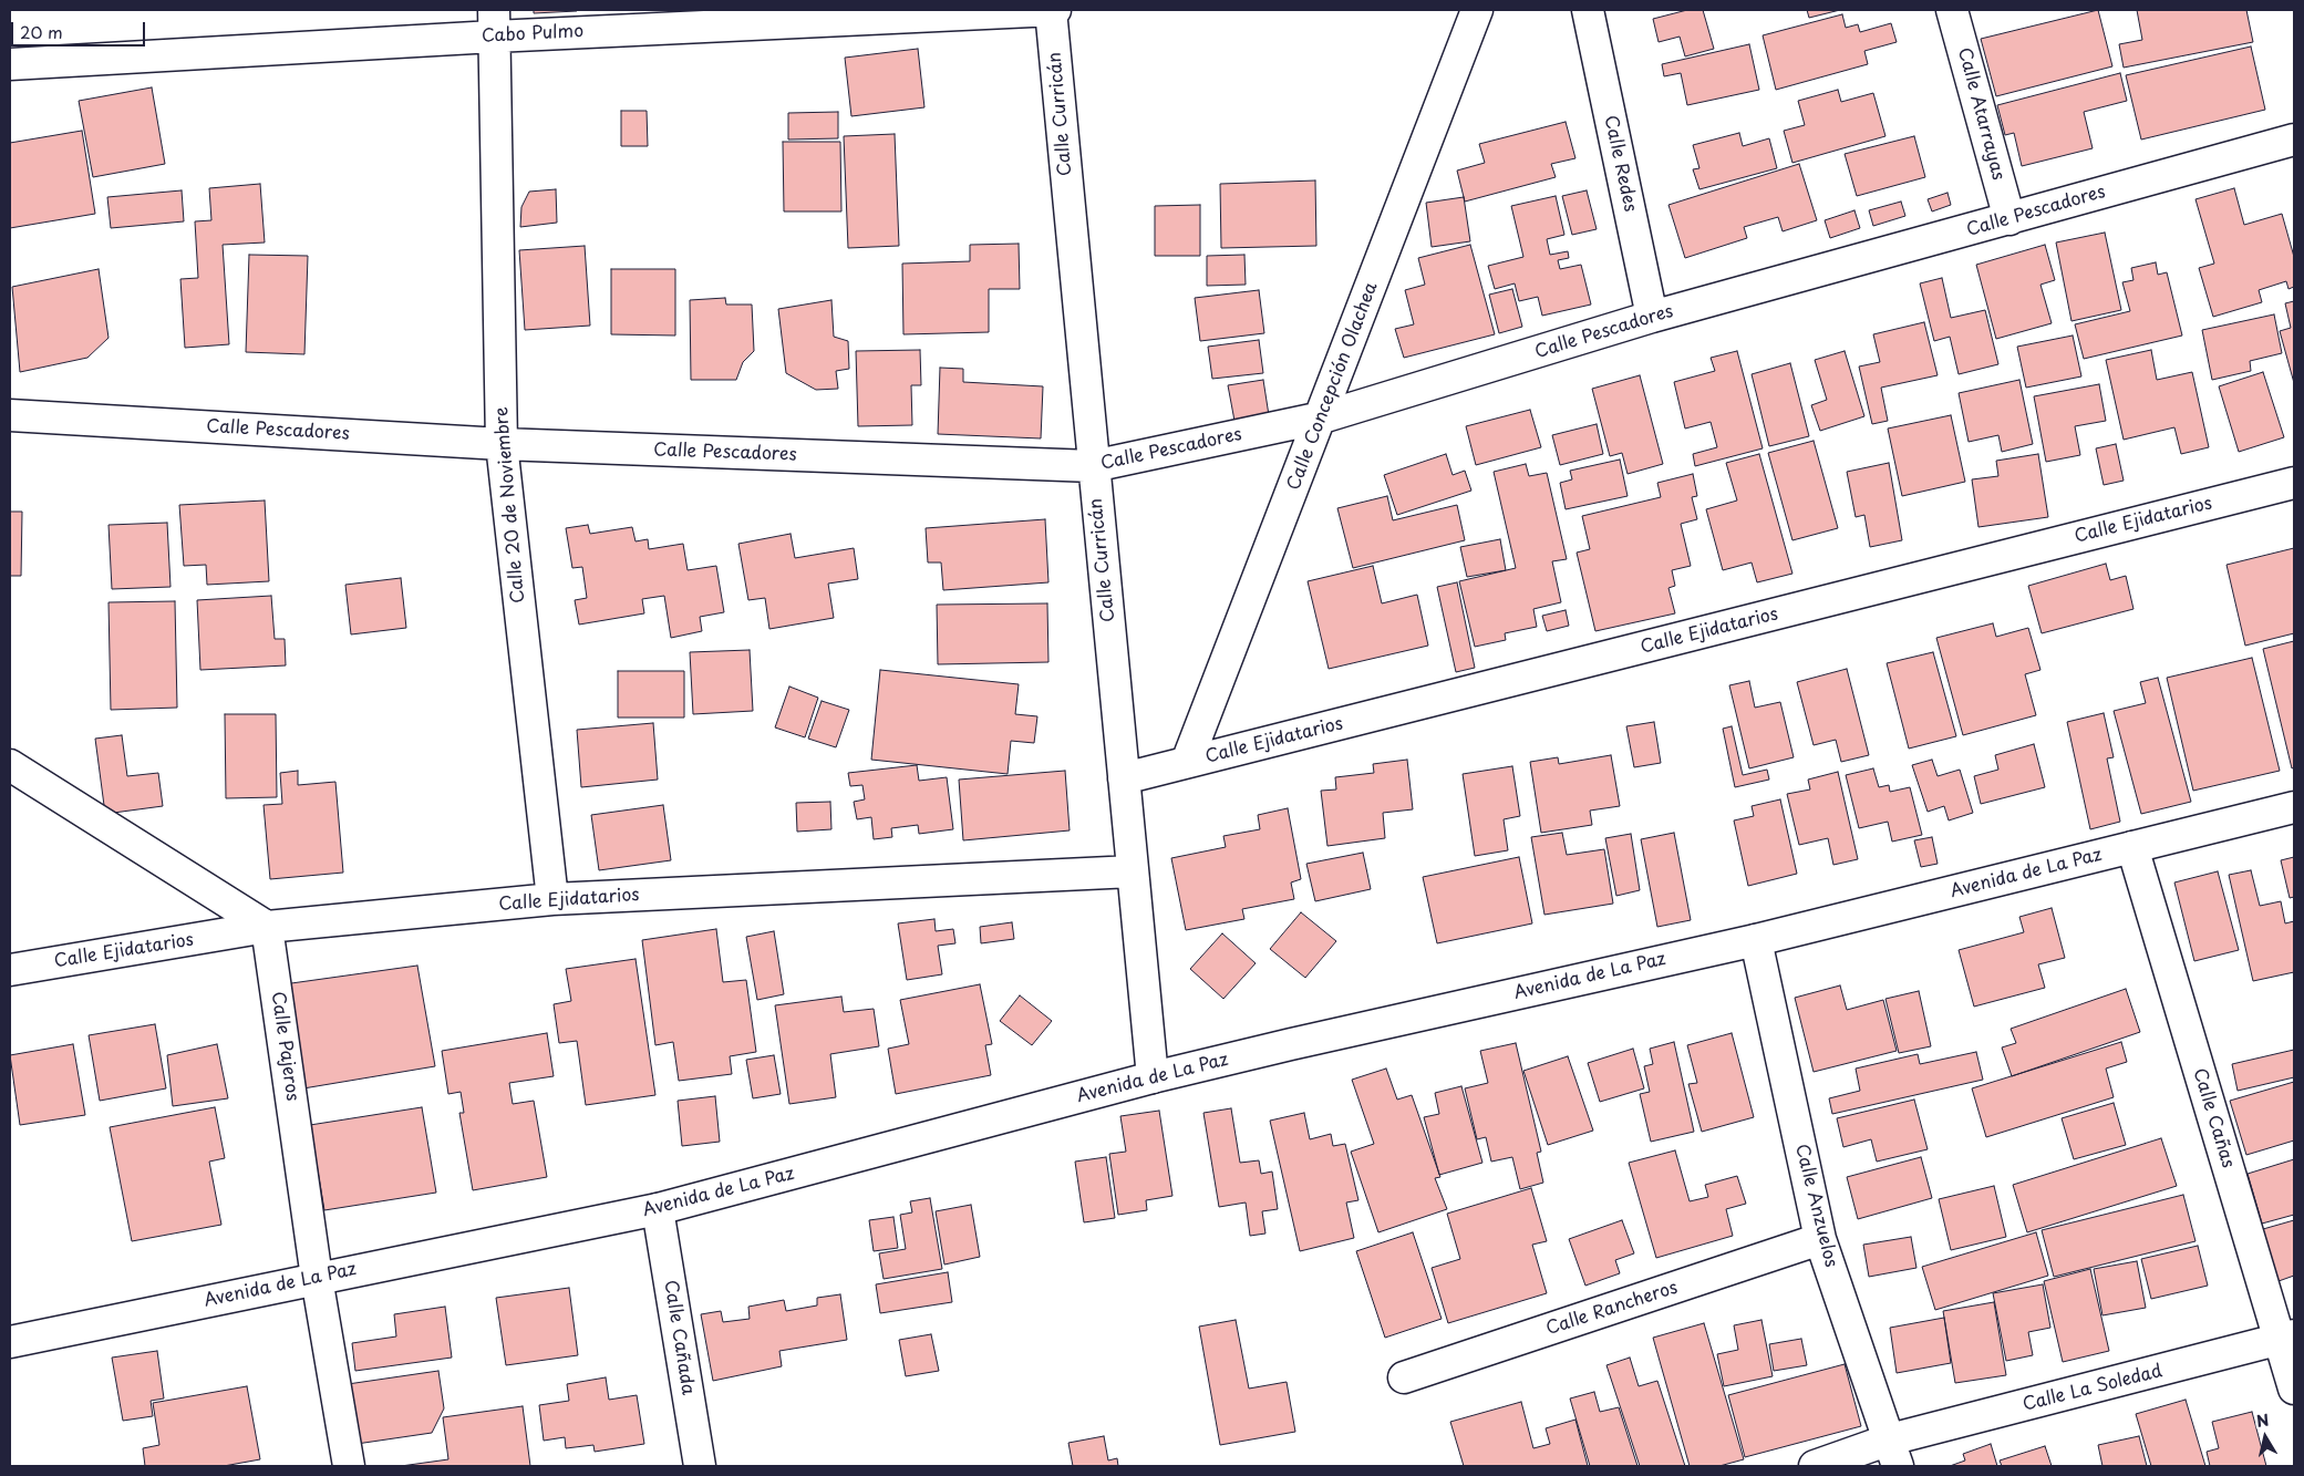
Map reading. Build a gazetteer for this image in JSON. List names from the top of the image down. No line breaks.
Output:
{"streets":{"street":["Cabo Pulmo","Calle Curricán","Calle Atarrayas","Calle Redes","Calle Pescadores","Calle Concepción Olachea","Calle 20 de Noviembre","Calle Ejidatarios","Avenida de La Paz","Calle Pajeros","Calle Cañas","Calle Anzuelos","Calle Rancheros","Calle Cañada","Calle La Soledad"]},"crossings":[["Cabo Pulmo","Calle Curricán"],["Cabo Pulmo","Calle 20 de Noviembre"],["Calle Curricán","Calle Pescadores"],["Calle Curricán","Calle Ejidatarios"],["Calle Curricán","Avenida de La Paz"],["Calle Atarrayas","Calle Pescadores"],["Calle Redes","Calle Pescadores"],["Calle Pescadores","Calle Concepción Olachea"],["Calle Pescadores","Calle 20 de Noviembre"],["Calle Concepción Olachea","Calle Ejidatarios"],["Calle 20 de Noviembre","Calle Ejidatarios"],["Calle Ejidatarios","Calle Pajeros"],["Avenida de La Paz","Calle Pajeros"],["Avenida de La Paz","Calle Cañas"],["Avenida de La Paz","Calle Anzuelos"],["Avenida de La Paz","Calle Cañada"],["Calle Cañas","Calle La Soledad"],["Calle Anzuelos","Calle Rancheros"],["Calle Anzuelos","Calle La Soledad"]],"scale_bar":"20 m","north":"top"}
